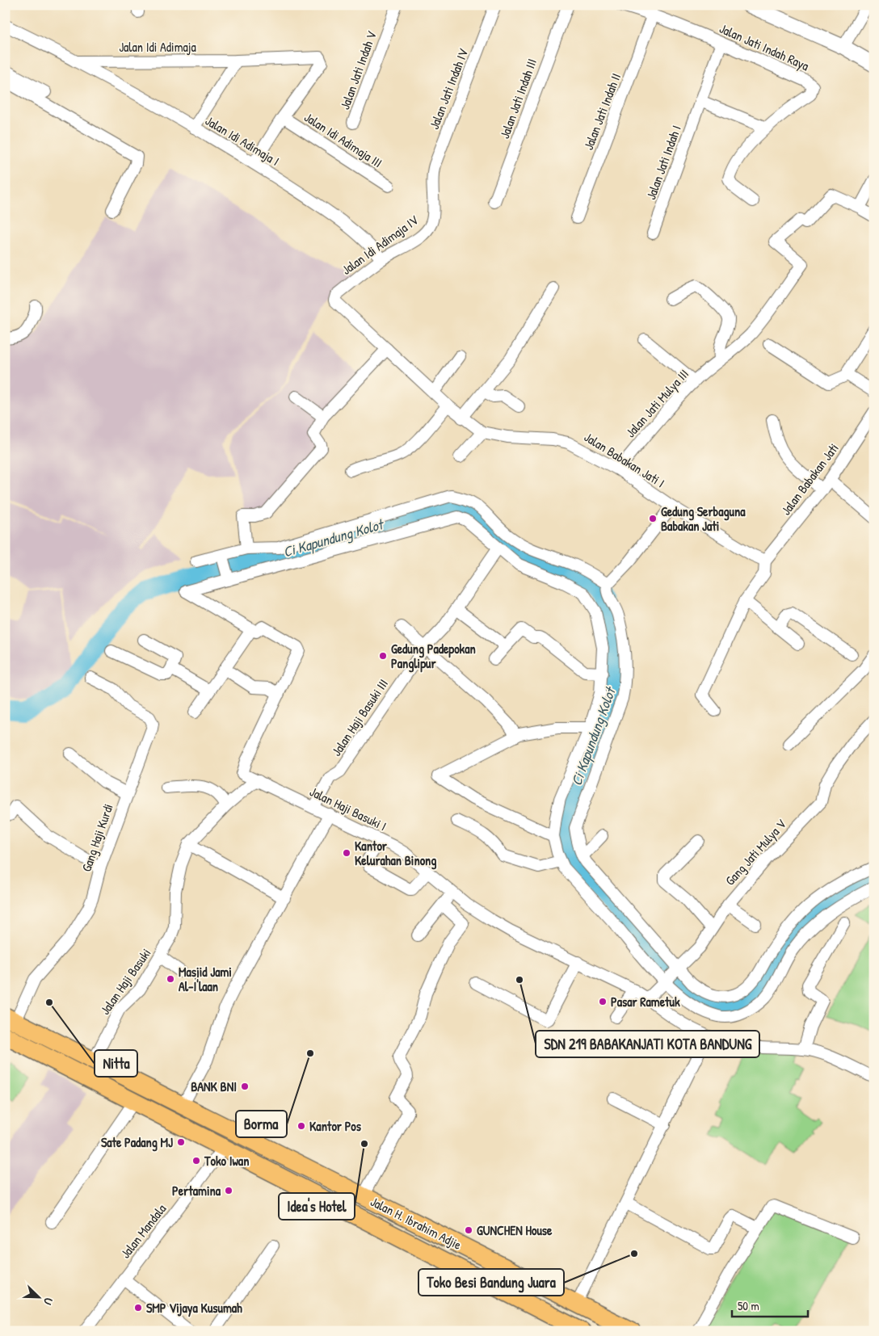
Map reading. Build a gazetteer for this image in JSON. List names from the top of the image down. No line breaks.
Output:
{"streets":{"main road":["Jalan H. Ibrahim Adjie"],"street":["Jalan Idi Adimaja","Jalan Jati Indah Raya","Jalan Jati Indah V","Jalan Jati Indah IV","Jalan Jati Indah III","Jalan Jati Indah II","Jalan Idi Adimaja III","Jalan Idi Adimaja I","Jalan Jati Indah I","Jalan Idi Adimaja IV","Jalan Jati Mulya III","Jalan Babakan Jati I","Jalan Babakan Jati","Jalan Haji Basuki III","Jalan Haji Basuki I","Gang Haji Kurdi","Gang Jati Mulya V","Jalan Haji Basuki","Jalan Mandala"]},"crossings":[["Jalan Idi Adimaja","Jalan Idi Adimaja III"],["Jalan Idi Adimaja","Jalan Idi Adimaja I"],["Jalan Jati Indah Raya","Jalan Jati Indah II"],["Jalan Jati Indah Raya","Jalan Jati Indah I"],["Jalan Jati Indah IV","Jalan Idi Adimaja IV"],["Jalan Idi Adimaja III","Jalan Idi Adimaja I"],["Jalan Idi Adimaja I","Jalan Idi Adimaja IV"],["Jalan Idi Adimaja IV","Jalan Babakan Jati I"],["Jalan Jati Mulya III","Jalan Babakan Jati I"],["Jalan Babakan Jati I","Jalan Babakan Jati"],["Jalan Haji Basuki III","Jalan Haji Basuki I"],["Jalan Haji Basuki I","Gang Jati Mulya V"],["Jalan Haji Basuki I","Jalan Haji Basuki"],["Gang Haji Kurdi","Jalan H. Ibrahim Adjie"],["Jalan Haji Basuki","Jalan H. Ibrahim Adjie"],["Jalan H. Ibrahim Adjie","Jalan Mandala"]],"water":["Ci Kapundung Kolot"],"places":["Gedung Serbaguna Babakan Jati","Gedung Padepokan Panglipur","Kantor Kelurahan Binong","Masjid Jami Al-I'laan","SDN 219 BABAKANJATI KOTA BANDUNG","Pasar Rametuk","Nitta","Borma","BANK BNI","Kantor Pos","Sate Padang MJ","Idea's Hotel","Toko Iwan","Pertamina","GUNCHEN House","Toko Besi Bandung Juara","SMP Vijaya Kusumah"],"scale_bar":"50 m","north":"bottom right"}
